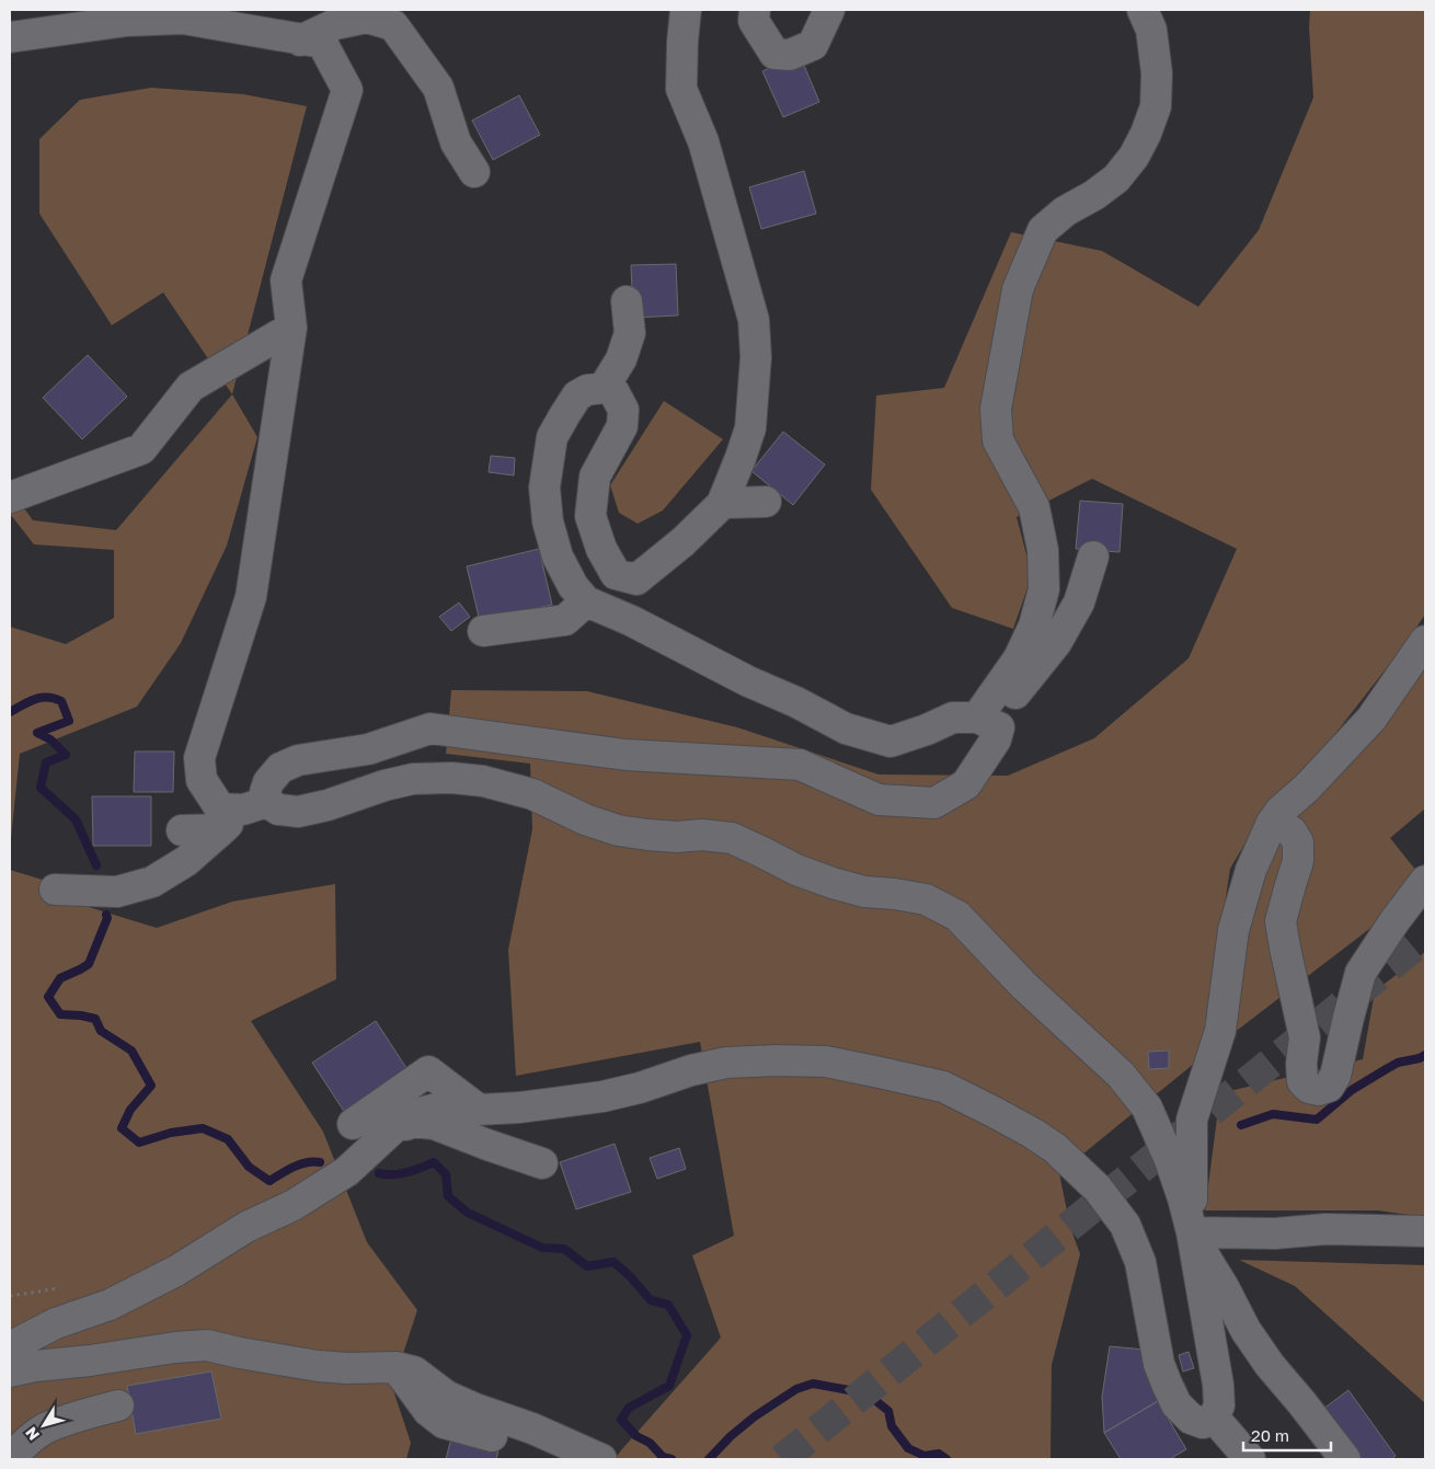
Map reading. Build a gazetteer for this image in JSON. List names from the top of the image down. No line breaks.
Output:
{"scale_bar":"20 m","north":"bottom left"}
